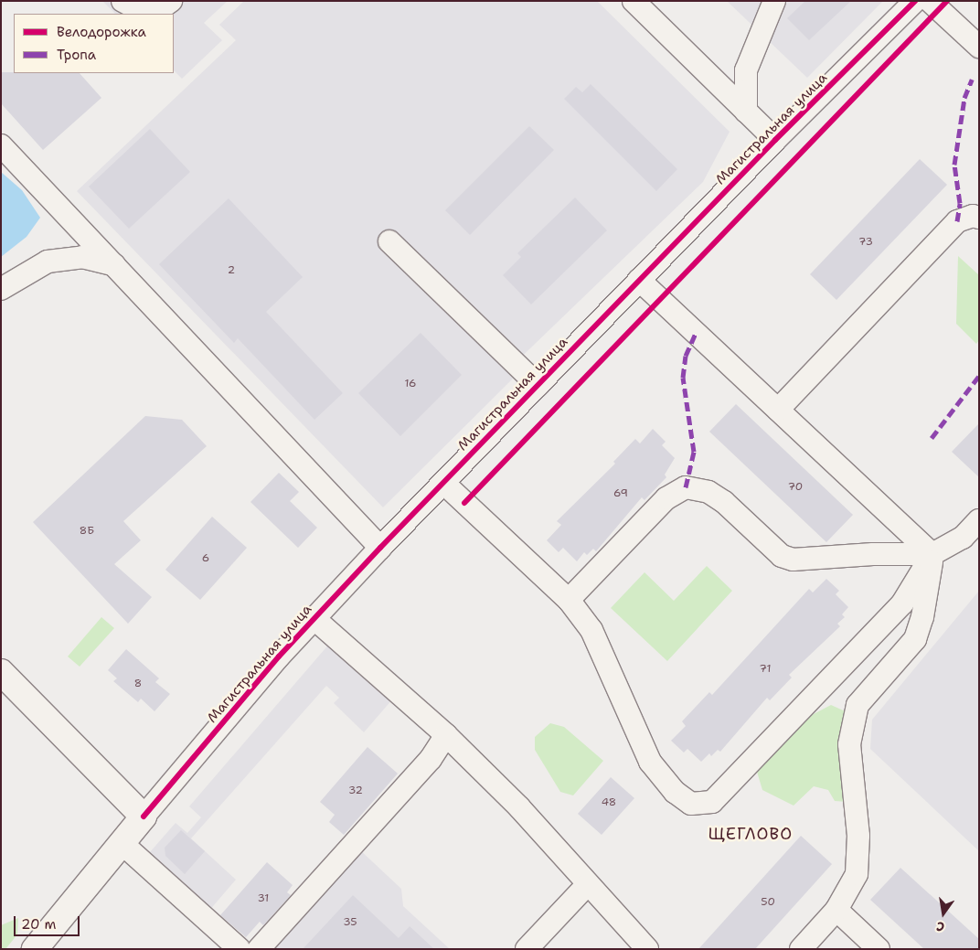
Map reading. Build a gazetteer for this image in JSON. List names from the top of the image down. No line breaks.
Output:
{"streets":{"main road":["Магистральная улица"]},"districts":["ЩЕГЛОВО"],"house_numbers":["73","2","16","70","69","8Б","6","71","8","32","48","31","50","35"],"legend":["Велодорожка","Тропа"],"scale_bar":"20 m","north":"bottom"}
